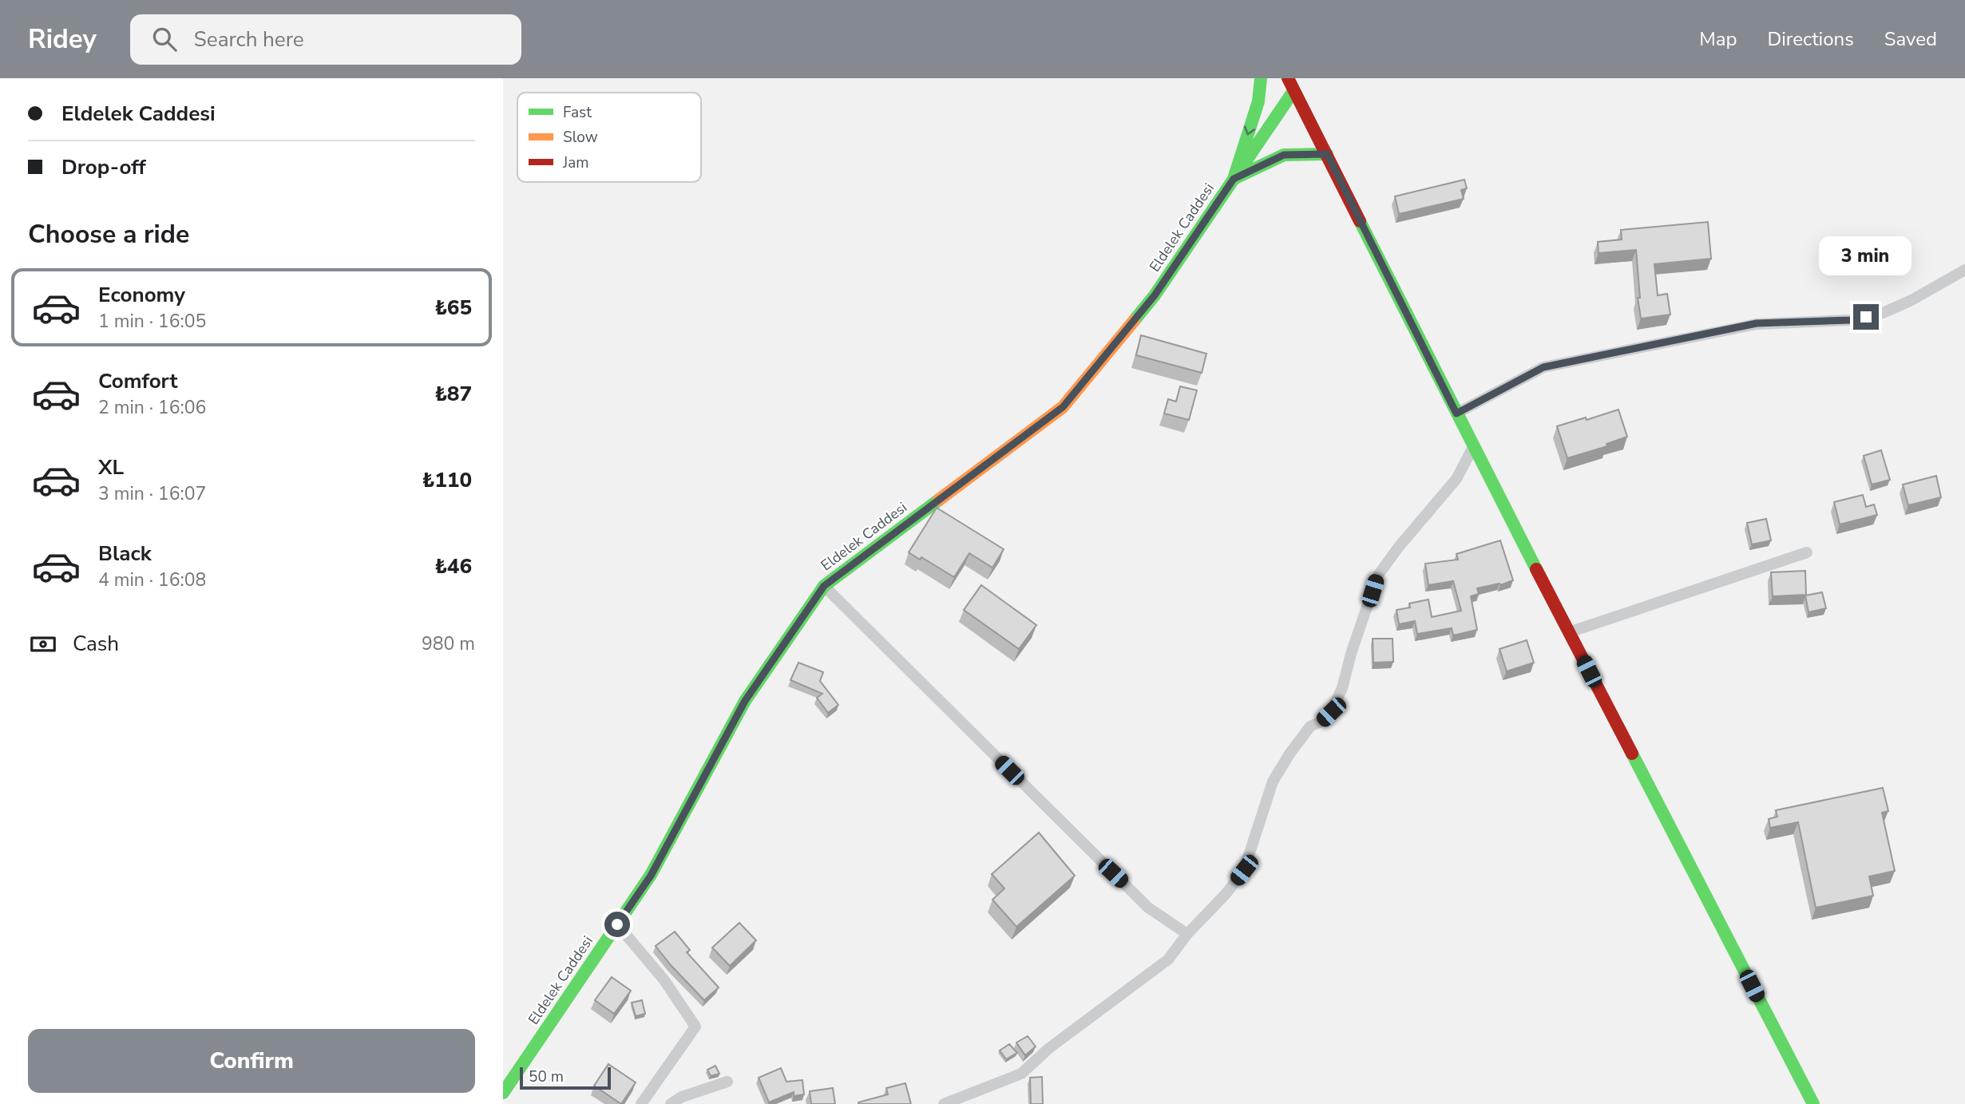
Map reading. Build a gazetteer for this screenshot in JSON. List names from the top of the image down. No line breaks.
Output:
{"streets":{"street":["Eldelek Caddesi"]},"legend":["Fast","Slow","Jam"],"scale_bar":"50 m","page":{"header":"Ridey","search":"Search here","nav":["Map","Directions","Saved"],"banner":["Eldelek Caddesi","Drop-off"],"heading":"Choose a ride","bubble":"3 min","list":[{"name":"Economy","note":"1 min · 16:05","value":"₺65"},{"name":"Comfort","note":"2 min · 16:06","value":"₺87"},{"name":"XL","note":"3 min · 16:07","value":"₺110"},{"name":"Black","note":"4 min · 16:08","value":"₺46"}],"pay":["Cash","980 m"],"buttons":"Confirm","scale":"50 m"}}
